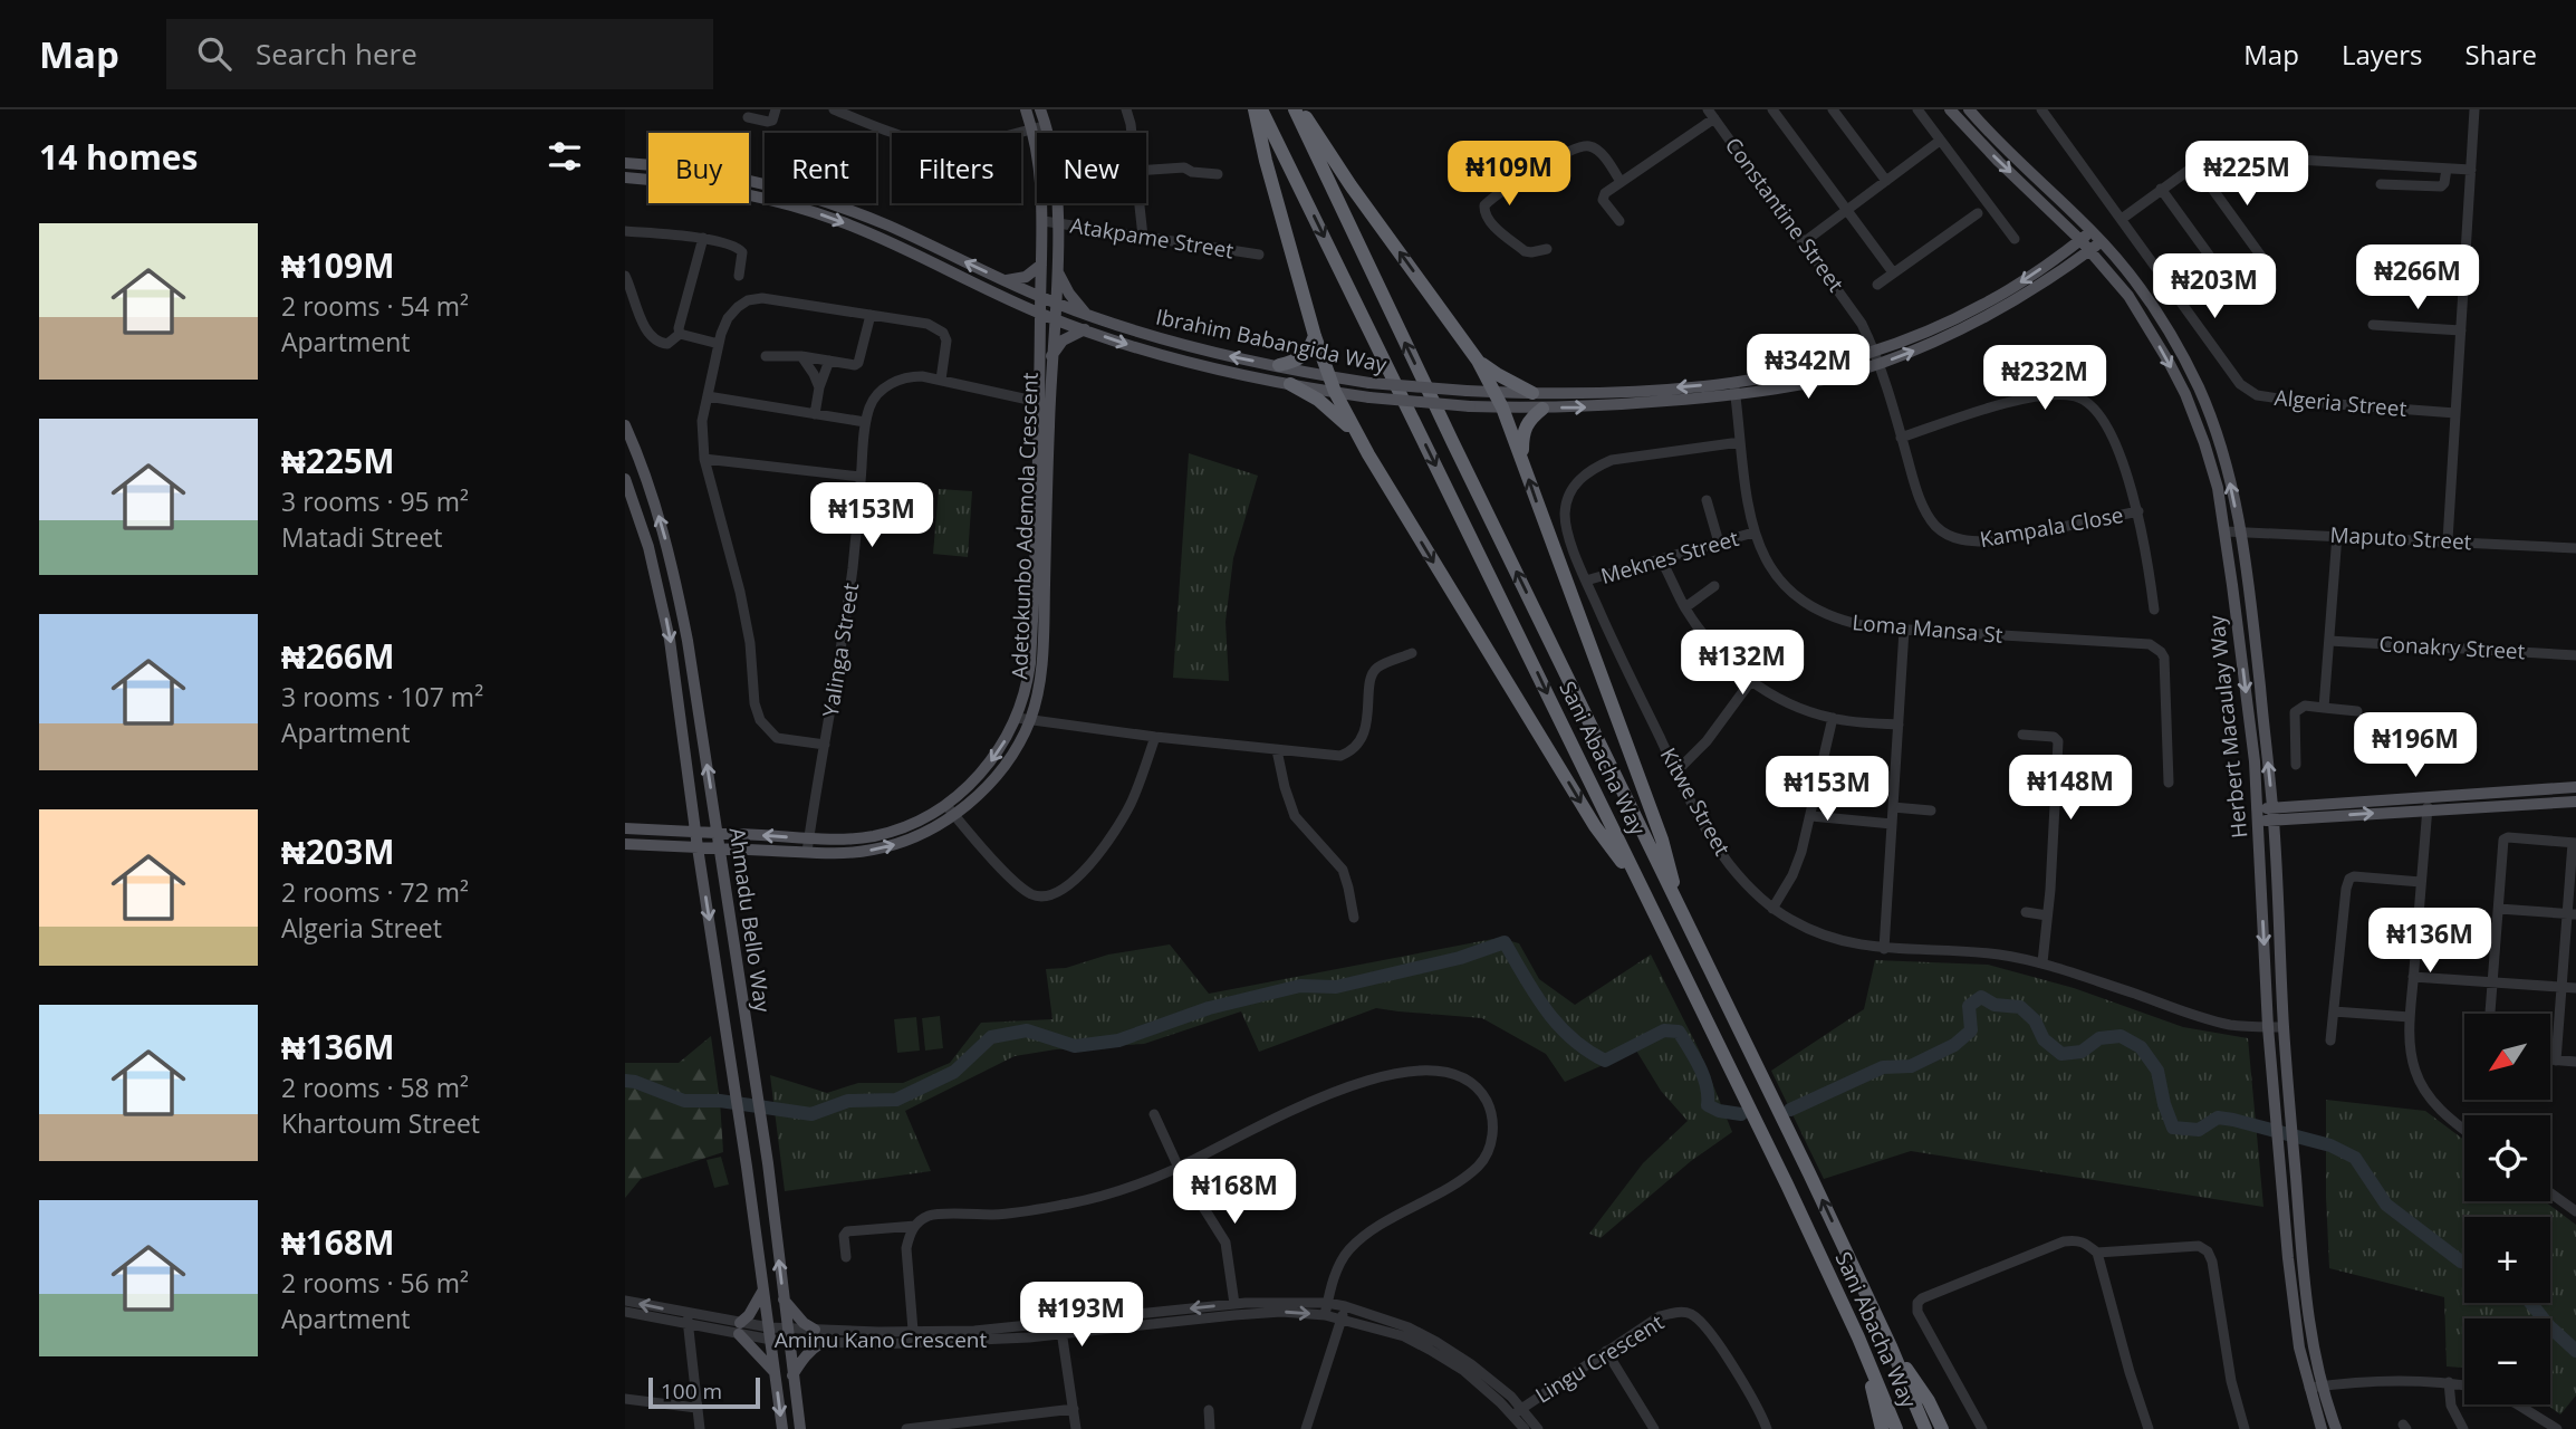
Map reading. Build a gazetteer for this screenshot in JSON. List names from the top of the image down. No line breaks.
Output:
{"streets":{"highway":["Sani Abacha Way"],"main road":["Ibrahim Babangida Way","Adetokunbo Ademola Crescent","Herbert Macaulay Way","Ahmadu Bello Way"],"street":["Constantine Street","Atakpame Street","Algeria Street","Kampala Close","Maputo Street","Meknes Street","Loma Mansa St","Conakry Street","Yalinga Street","Kitwe Street","Aminu Kano Crescent","Lingu Crescent"]},"crossings":[["Constantine Street","Ibrahim Babangida Way"],["Constantine Street","Kampala Close"],["Atakpame Street","Adetokunbo Ademola Crescent"],["Ibrahim Babangida Way","Adetokunbo Ademola Crescent"],["Ibrahim Babangida Way","Loma Mansa St"],["Ibrahim Babangida Way","Herbert Macaulay Way"],["Adetokunbo Ademola Crescent","Yalinga Street"],["Adetokunbo Ademola Crescent","Ahmadu Bello Way"],["Maputo Street","Herbert Macaulay Way"],["Meknes Street","Loma Mansa St"],["Meknes Street","Kitwe Street"],["Loma Mansa St","Kitwe Street"],["Herbert Macaulay Way","Kitwe Street"],["Ahmadu Bello Way","Aminu Kano Crescent"],["Aminu Kano Crescent","Lingu Crescent"]],"scale_bar":"100 m","north":"bottom left","page":{"header":"Map","search":"Search here","nav":["Map","Layers","Share"],"heading":"14 homes","chip":["Buy","Rent","Filters","New"],"price":["₦109M","₦225M","₦266M","₦203M","₦342M","₦232M","₦153M","₦132M","₦196M","₦148M","₦153M","₦136M","₦168M","₦193M"],"list":[{"name":"₦109M","note":"2 rooms · 54 m² · Apartment"},{"name":"₦225M","note":"3 rooms · 95 m² · Matadi Street"},{"name":"₦266M","note":"3 rooms · 107 m² · Apartment"},{"name":"₦203M","note":"2 rooms · 72 m² · Algeria Street"},{"name":"₦136M","note":"2 rooms · 58 m² · Khartoum Street"},{"name":"₦168M","note":"2 rooms · 56 m² · Apartment"}],"map_buttons":["+","−"],"scale":"100 m"}}
